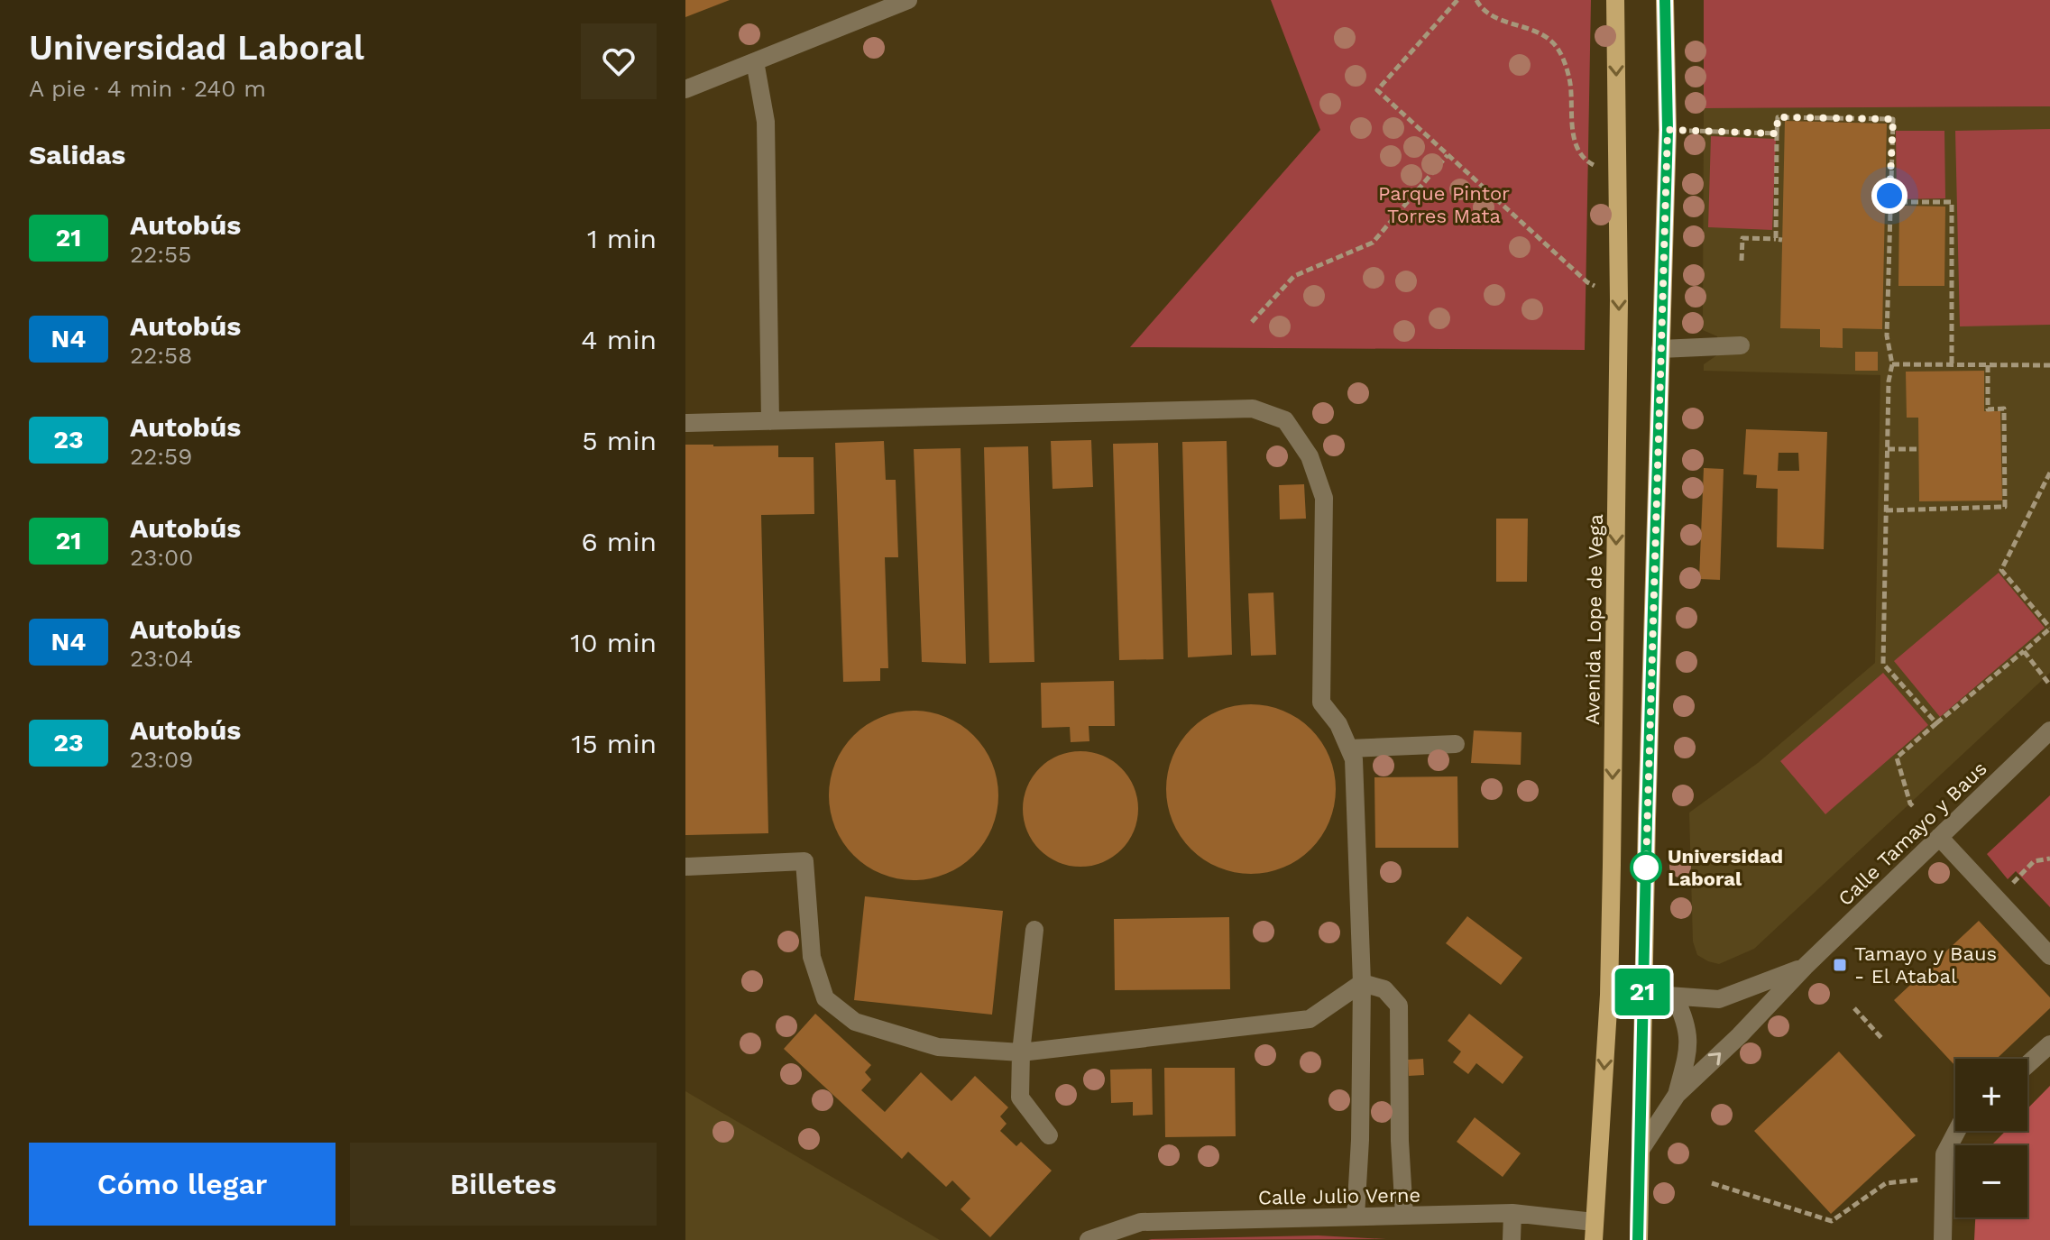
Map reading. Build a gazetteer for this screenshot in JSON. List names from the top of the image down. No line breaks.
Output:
{"streets":{"main road":["Avenida Lope de Vega"],"street":["Calle Tamayo y Baus","Calle Julio Verne"]},"crossings":[["Avenida Lope de Vega","Calle Julio Verne"]],"parks":["Parque Pintor Torres Mata"],"places":{"other":["Universidad Laboral"],"transit":["Tamayo y Baus - El Atabal"]},"lines":["bus line 21"],"page":{"heading":[["Universidad Laboral","A pie · 4 min · 240 m"],"Salidas"],"on_map":"21","list":[{"mark":"21","name":"Autobús","note":"22:55","value":"1 min"},{"mark":"N4","name":"Autobús","note":"22:58","value":"4 min"},{"mark":"23","name":"Autobús","note":"22:59","value":"5 min"},{"mark":"21","name":"Autobús","note":"23:00","value":"6 min"},{"mark":"N4","name":"Autobús","note":"23:04","value":"10 min"},{"mark":"23","name":"Autobús","note":"23:09","value":"15 min"}],"map_buttons":["+","−"],"buttons":["Cómo llegar","Billetes"]}}
